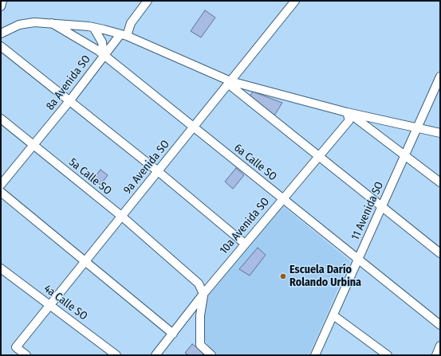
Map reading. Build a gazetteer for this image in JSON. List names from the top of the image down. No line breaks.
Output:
{"streets":{"street":["8a Avenida SO","6a Calle SO","9a Avenida SO","5a Calle SO","11 Avenida SO","10a Avenida SO","4a Calle SO"]},"crossings":[["8a Avenida SO","6a Calle SO"],["8a Avenida SO","5a Calle SO"],["6a Calle SO","9a Avenida SO"],["6a Calle SO","11 Avenida SO"],["6a Calle SO","10a Avenida SO"],["9a Avenida SO","5a Calle SO"],["9a Avenida SO","4a Calle SO"],["5a Calle SO","10a Avenida SO"]],"places":["Escuela Darío Rolando Urbina"]}
